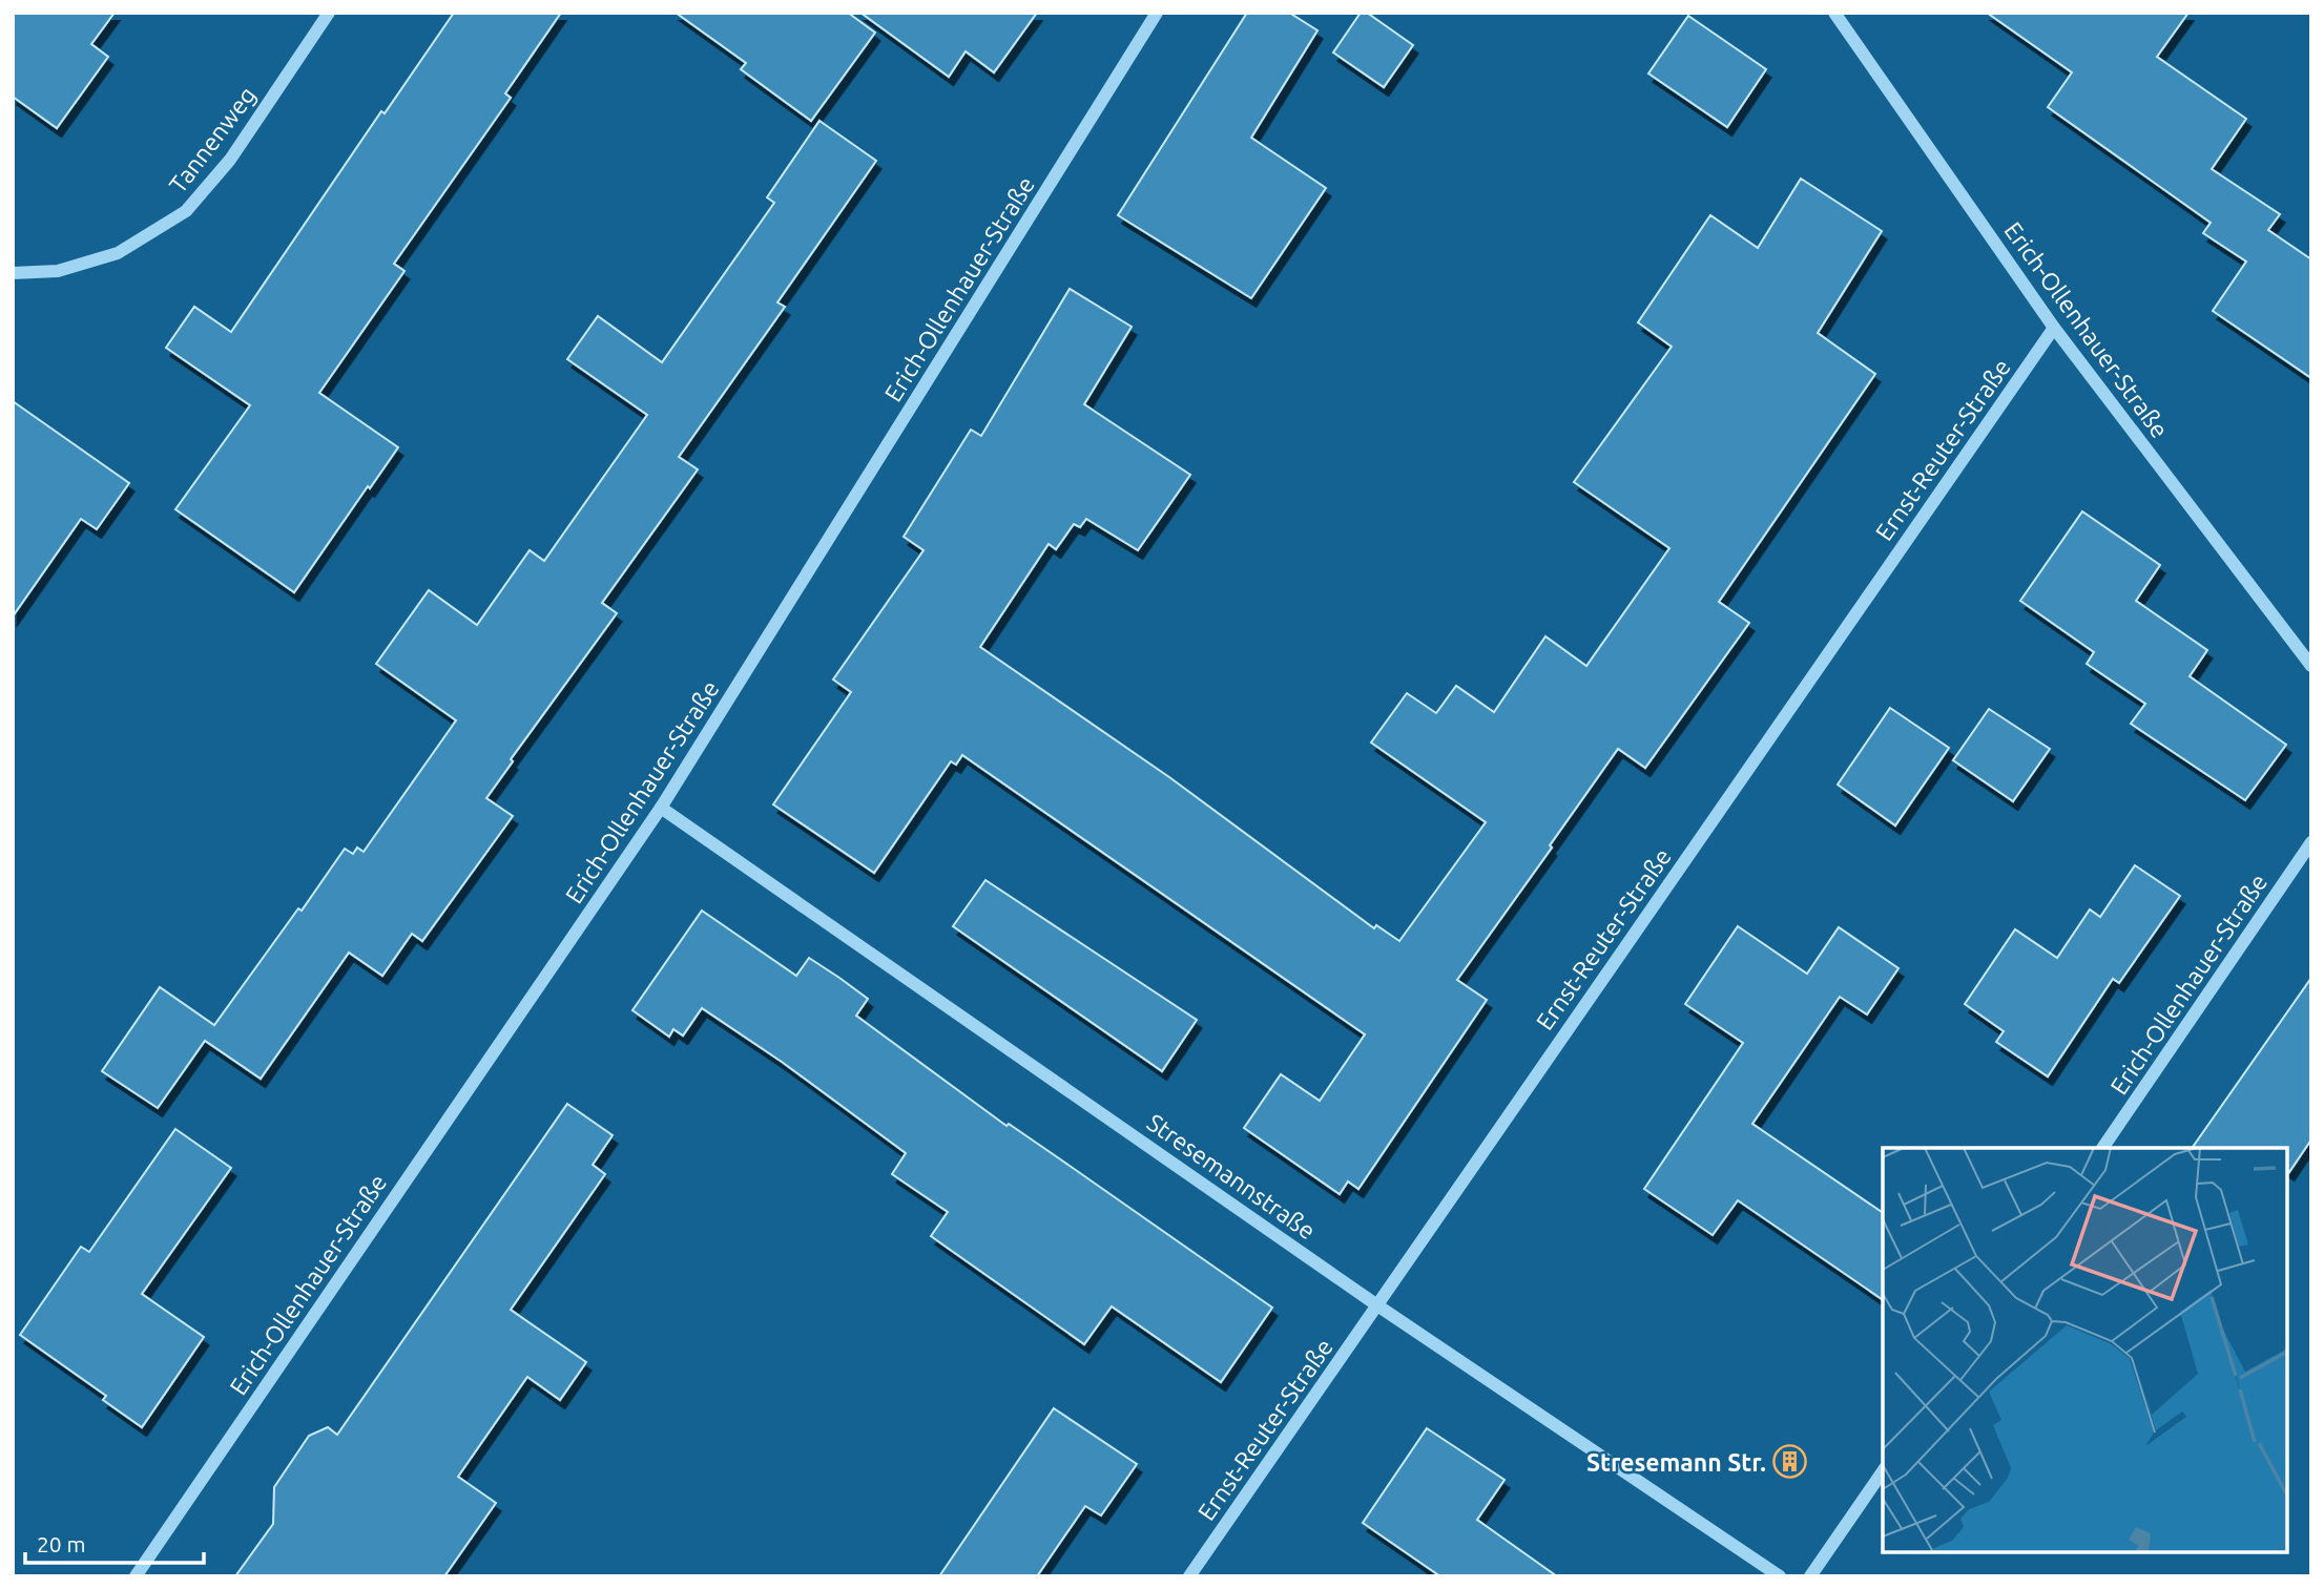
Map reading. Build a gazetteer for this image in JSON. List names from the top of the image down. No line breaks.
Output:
{"streets":{"street":["Tannenweg","Erich-Ollenhauer-Straße","Ernst-Reuter-Straße","Stresemannstraße"]},"crossings":[["Erich-Ollenhauer-Straße","Ernst-Reuter-Straße"],["Erich-Ollenhauer-Straße","Stresemannstraße"],["Ernst-Reuter-Straße","Stresemannstraße"]],"places":{"building":["Stresemann Str."]},"scale_bar":"20 m"}
